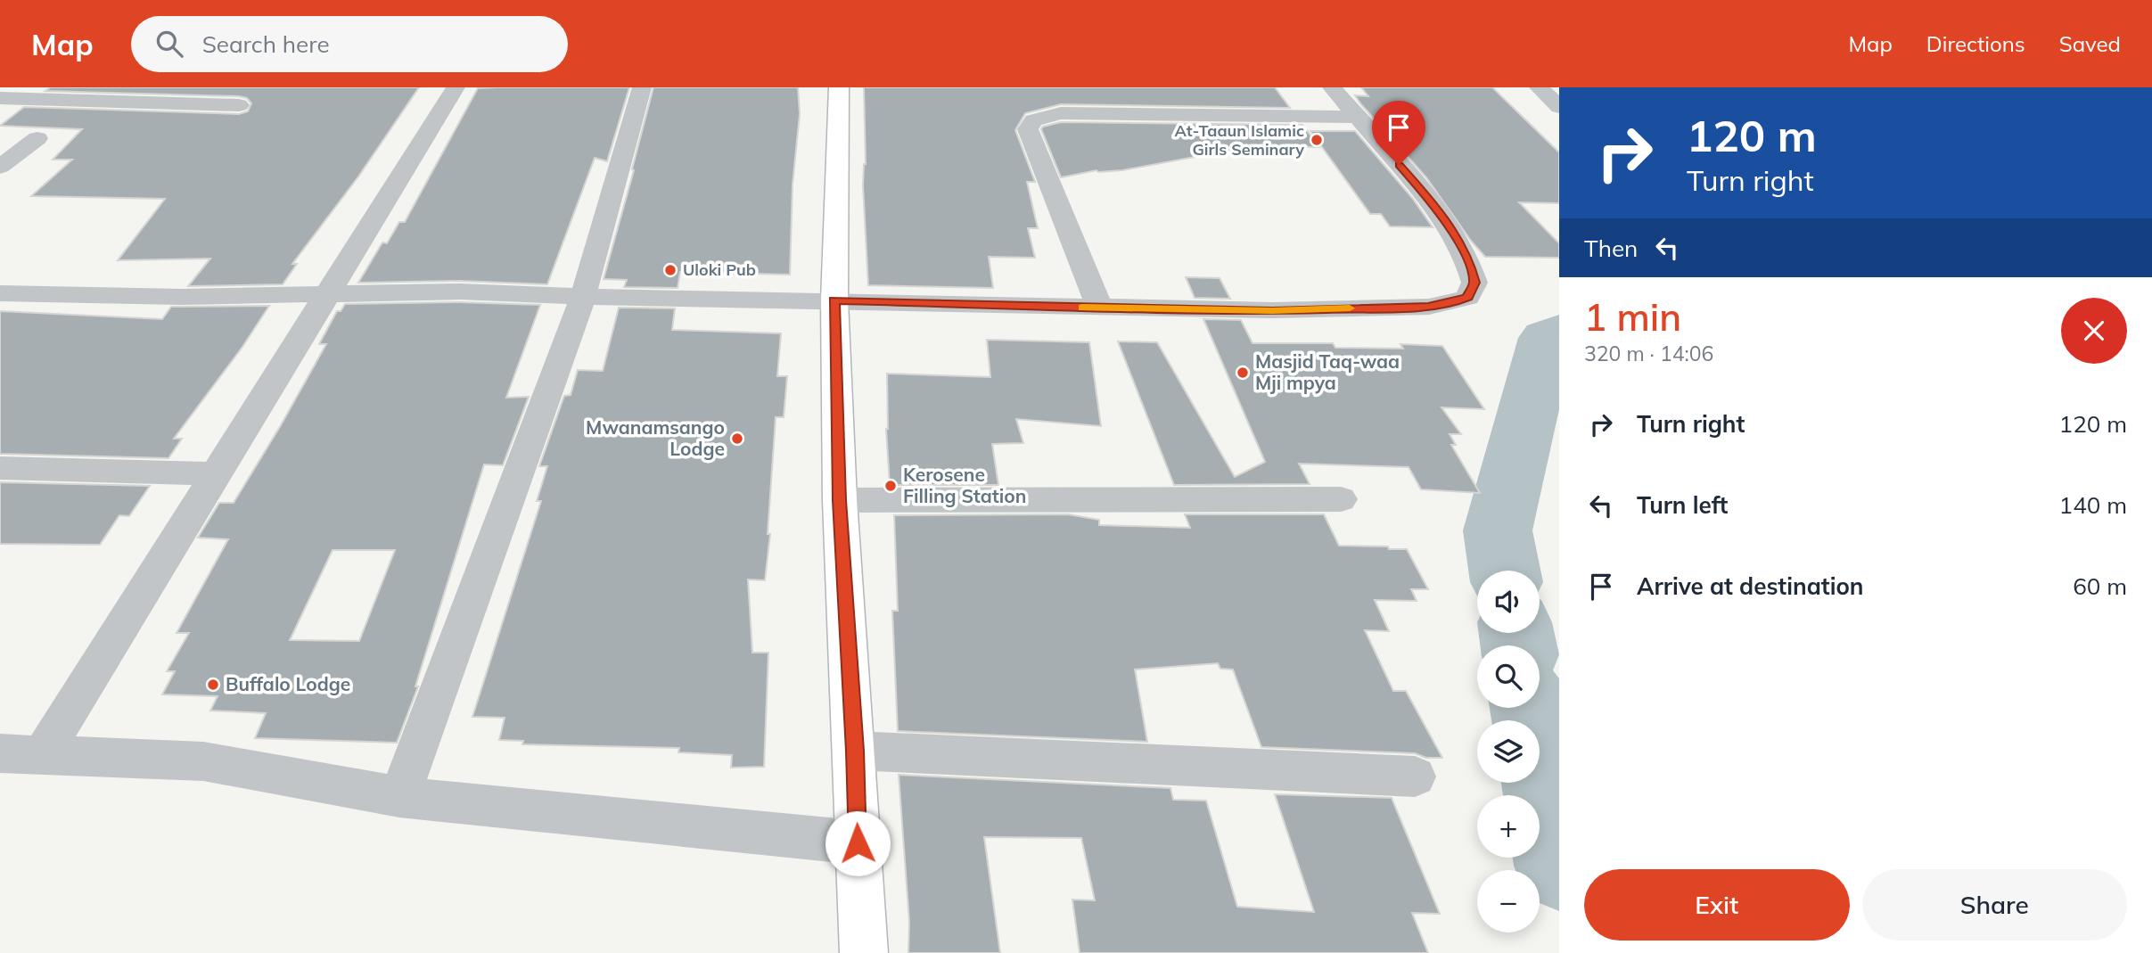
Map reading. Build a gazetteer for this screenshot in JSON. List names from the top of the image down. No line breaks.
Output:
{"places":["At-Taaun Islamic Girls Seminary","Uloki Pub","Masjid Taq-waa Mji mpya","Mwanamsango Lodge","Kerosene Filling Station","Buffalo Lodge"],"page":{"header":"Map","search":"Search here","nav":["Map","Directions","Saved"],"turn":["120 m","Turn right"],"then":"Then","heading":["1 min","320 m · 14:06"],"list":[{"name":"Turn right","value":"120 m"},{"name":"Turn left","value":"140 m"},{"name":"Arrive at destination","value":"60 m"}],"map_buttons":["+","−"],"buttons":["Exit","Share"]}}
